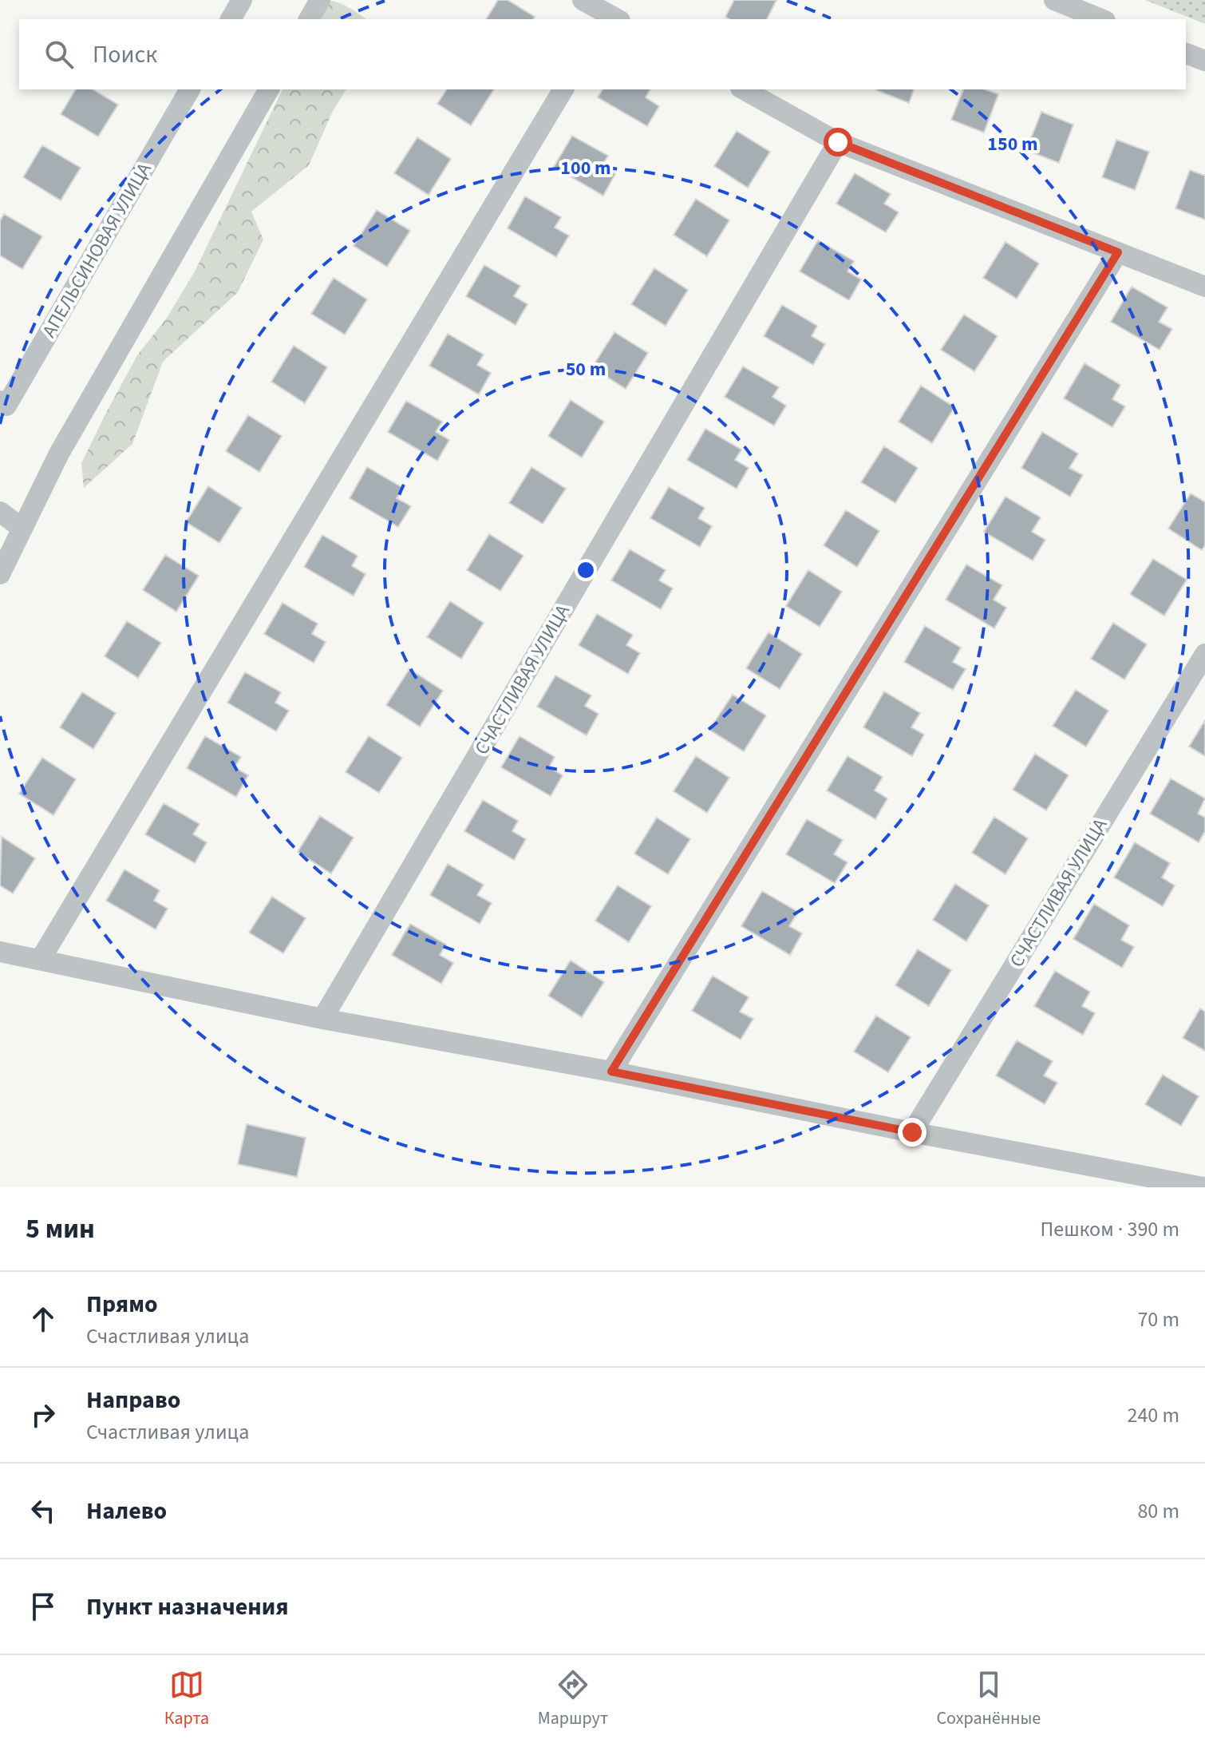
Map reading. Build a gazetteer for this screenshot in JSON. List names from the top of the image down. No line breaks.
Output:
{"streets":{"street":["АПЕЛЬСИНОВАЯ УЛИЦА","СЧАСТЛИВАЯ УЛИЦА"]},"page":{"search":"Поиск","heading":["5 мин","Пешком · 390 m"],"list":[["Прямо","Счастливая улица","70 m"],["Направо","Счастливая улица","240 m"],["Налево","80 m"],"Пункт назначения"],"nav":["Карта","Маршрут","Сохранённые"]},"rings":["150 m","100 m","50 m"]}
